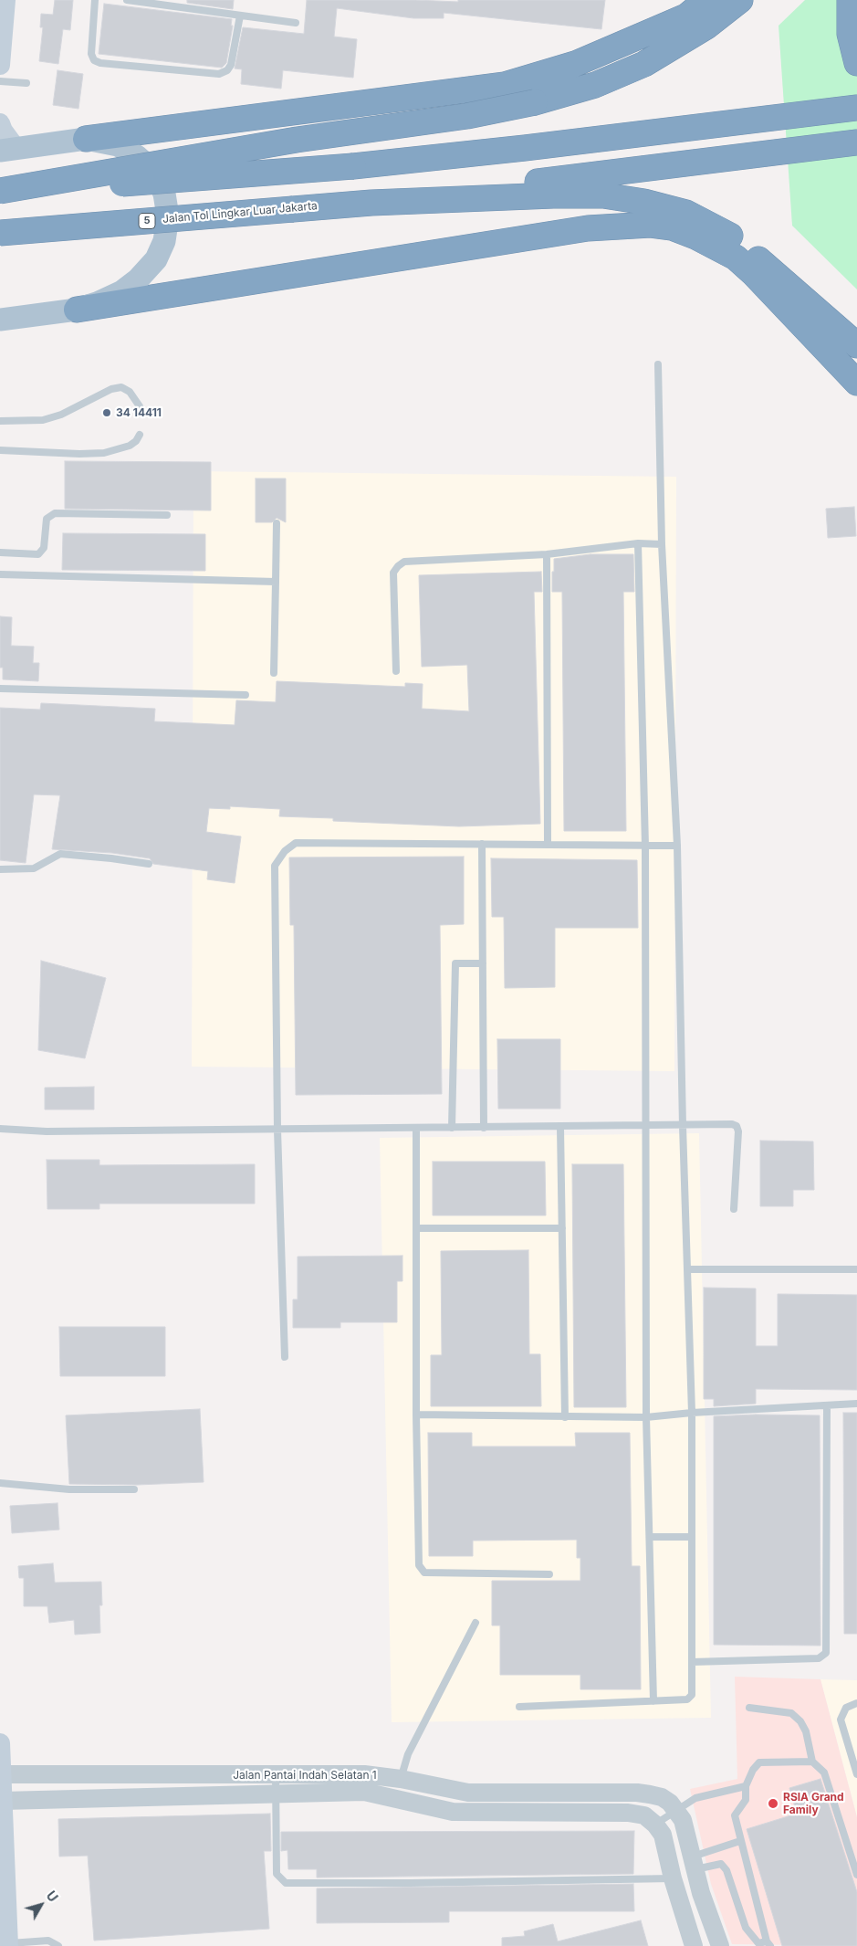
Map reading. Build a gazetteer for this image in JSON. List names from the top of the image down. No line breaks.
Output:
{"streets":{"highway":["Jalan Tol Lingkar Luar Jakarta","5"],"street":["Jalan Pantai Indah Selatan 1"]},"places":["34 14411","RSIA Grand Family"],"north":"top right"}
